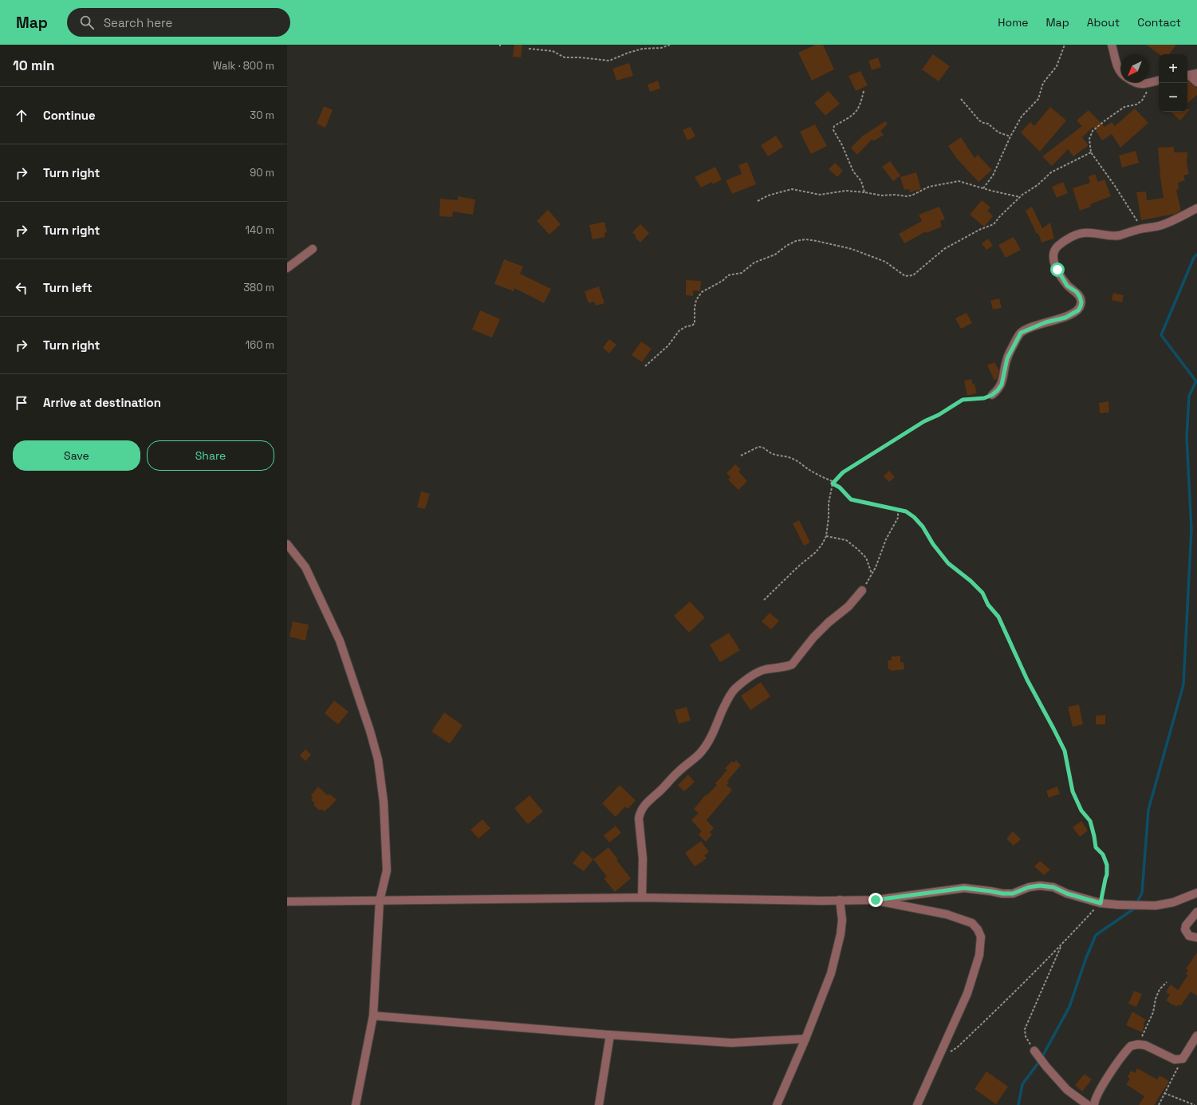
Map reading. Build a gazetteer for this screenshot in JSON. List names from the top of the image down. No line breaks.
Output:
{"north":"bottom left","page":{"header":"Map","search":"Search here","nav":["Home","Map","About","Contact"],"heading":["10 min","Walk · 800 m"],"map_buttons":["+","−"],"list":[["Continue","30 m"],["Turn right","90 m"],["Turn right","140 m"],["Turn left","380 m"],["Turn right","160 m"],"Arrive at destination"],"buttons":["Save","Share"]}}
